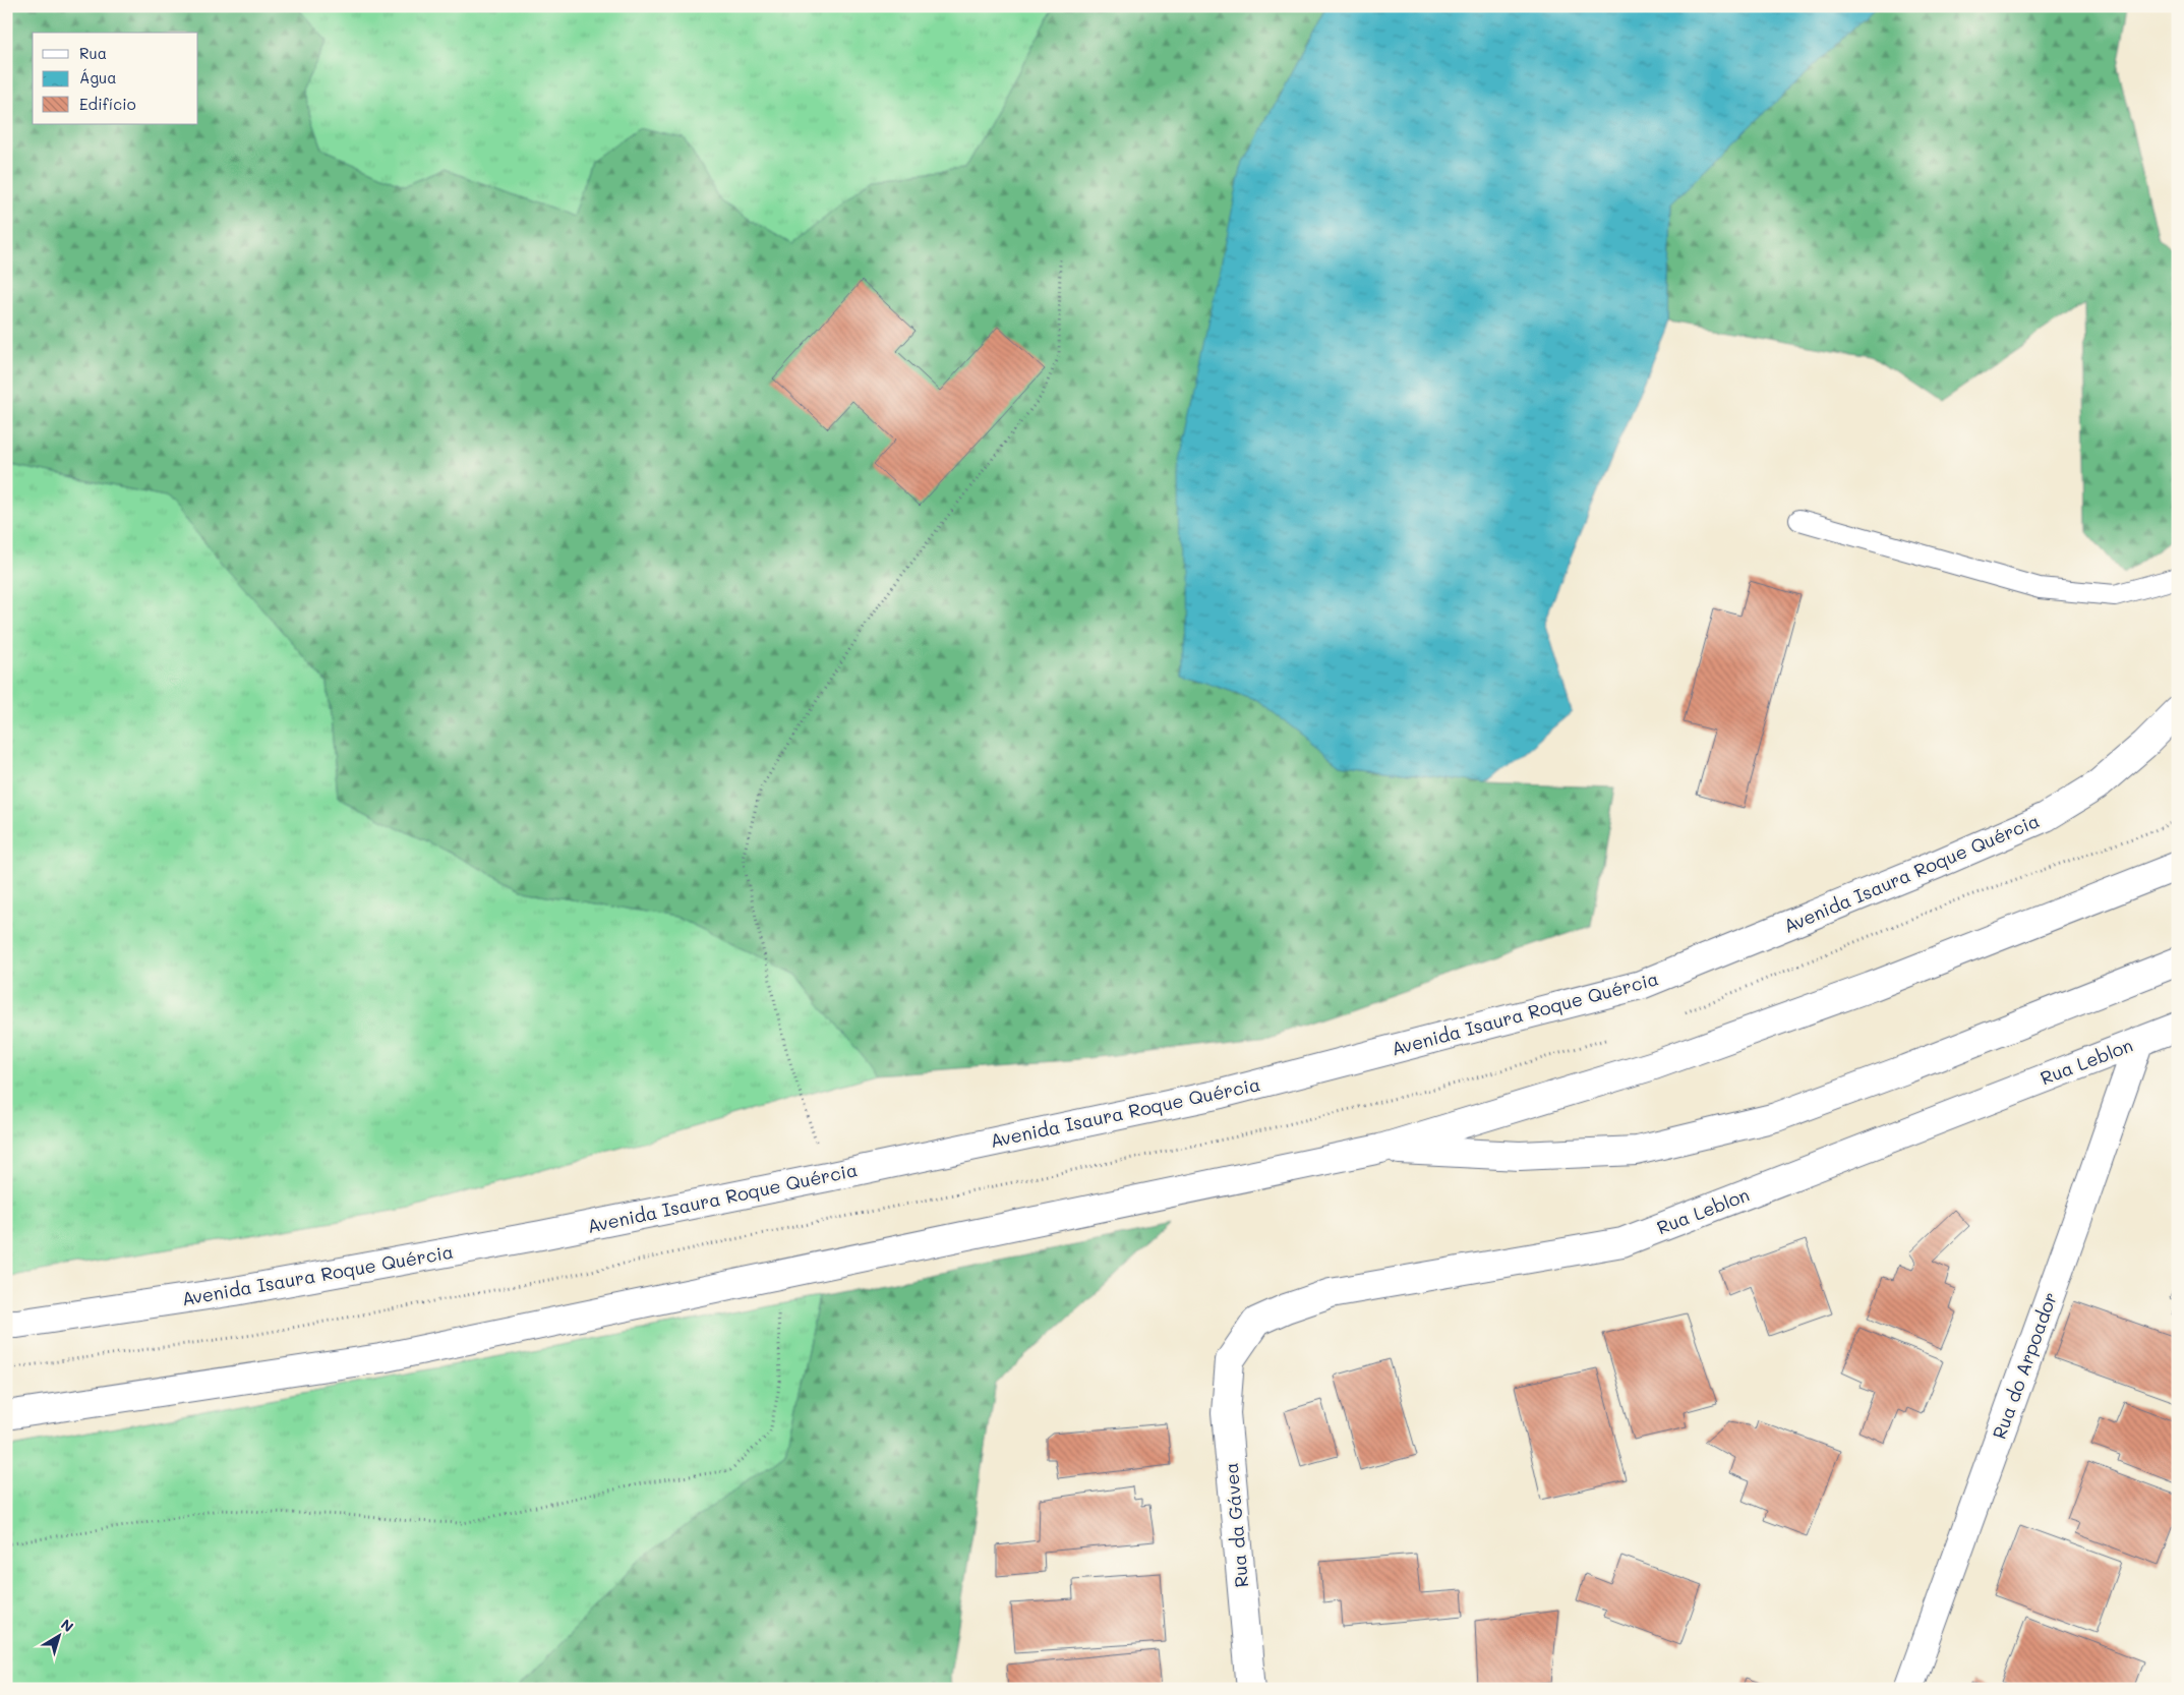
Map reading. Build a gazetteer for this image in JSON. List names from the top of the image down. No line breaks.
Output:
{"streets":{"main road":["Avenida Isaura Roque Quércia","Rua Leblon","Rua do Arpoador","Rua da Gávea"]},"crossings":[["Rua Leblon","Rua do Arpoador"],["Rua Leblon","Rua da Gávea"]],"legend":["Rua","Água","Edifício"],"north":"top right"}
